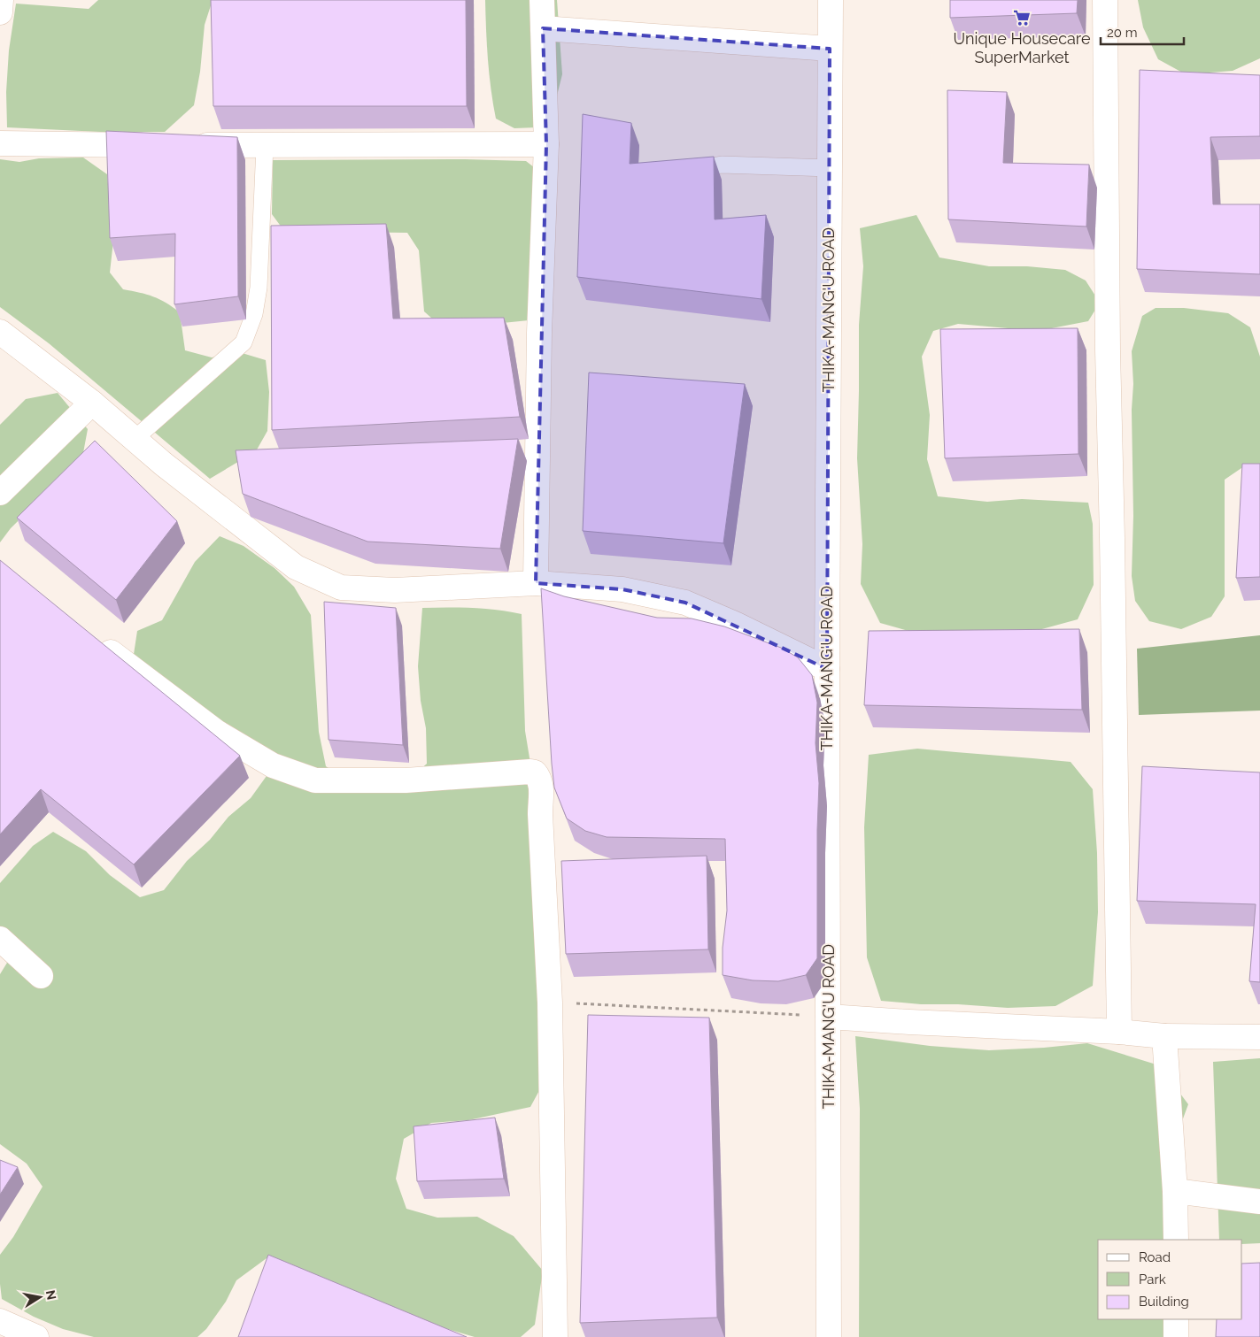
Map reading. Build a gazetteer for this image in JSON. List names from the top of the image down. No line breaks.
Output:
{"streets":{"main road":["THIKA-MANG'U ROAD"]},"places":{"supermarket":["Unique Housecare SuperMarket"]},"legend":["Road","Park","Building"],"scale_bar":"20 m","north":"right"}
